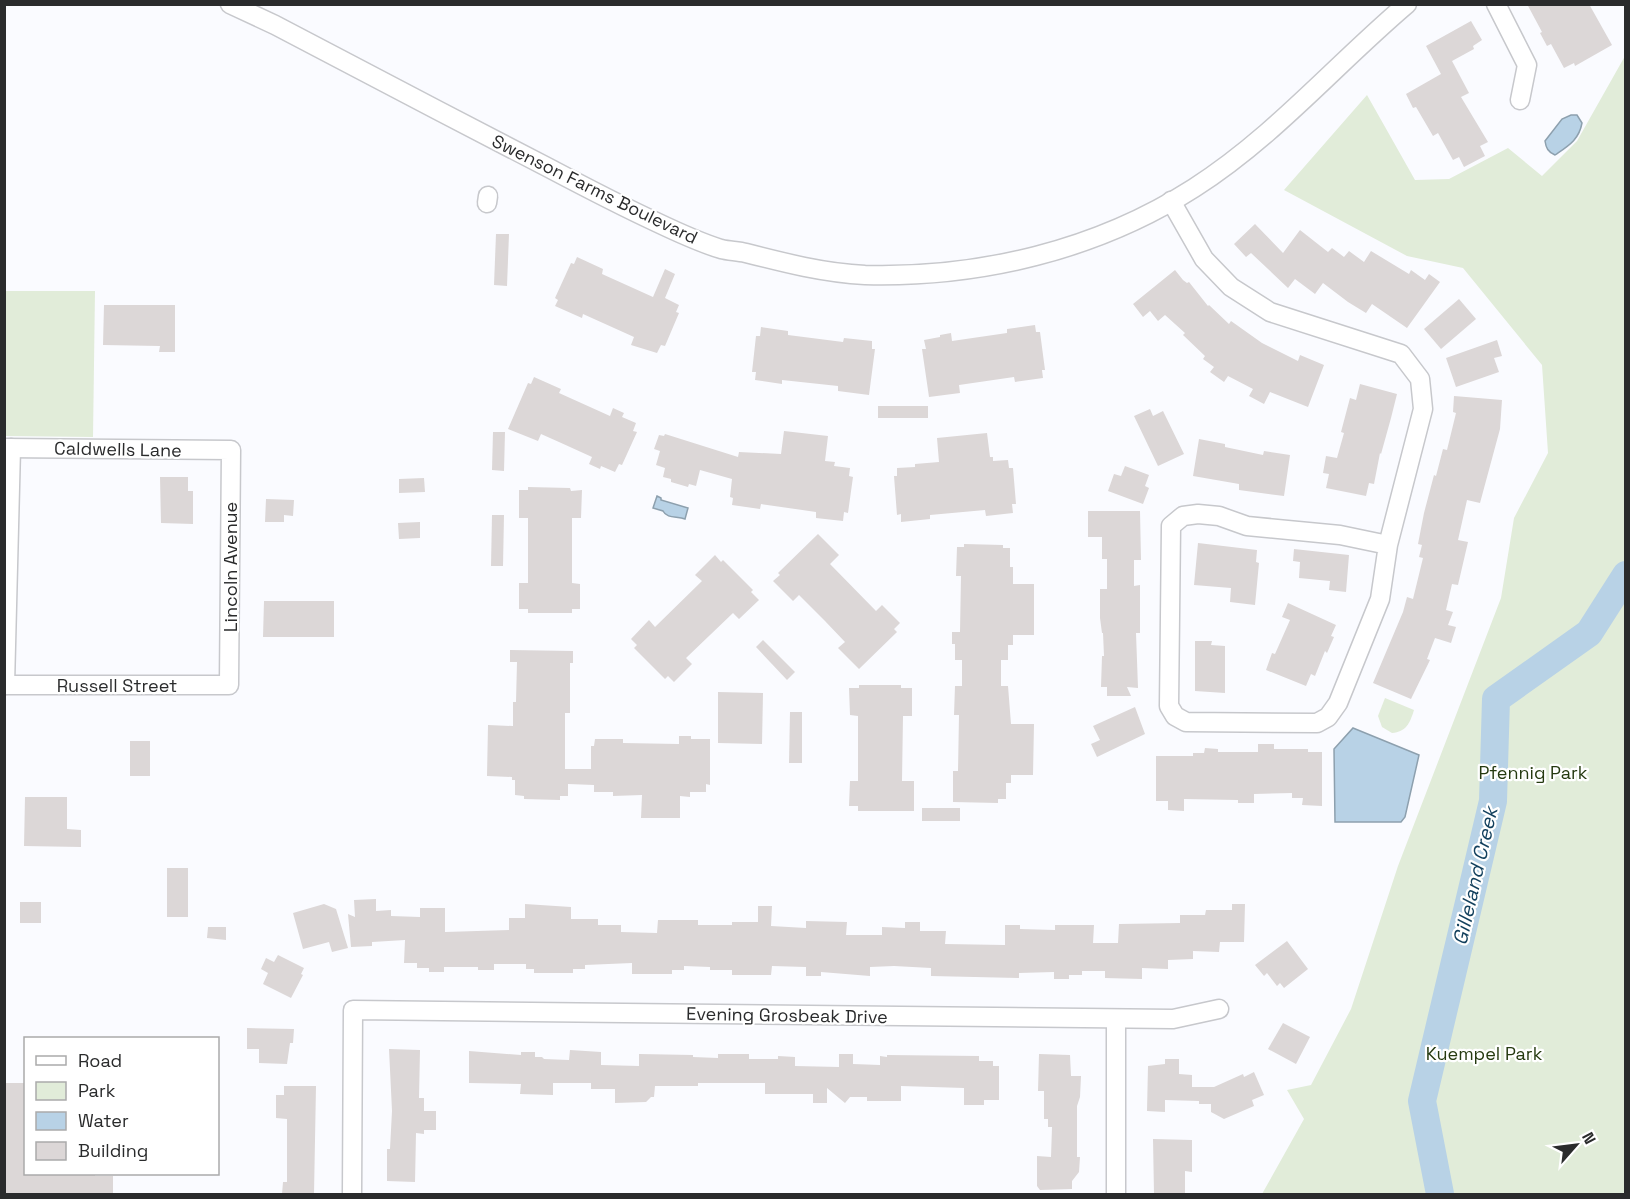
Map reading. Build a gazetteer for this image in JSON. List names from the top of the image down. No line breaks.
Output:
{"streets":{"street":["Swenson Farms Boulevard","Caldwells Lane","Lincoln Avenue","Russell Street","Evening Grosbeak Drive"]},"crossings":[["Caldwells Lane","Lincoln Avenue"],["Lincoln Avenue","Russell Street"]],"water":["Gilleland Creek"],"parks":["Pfennig Park","Kuempel Park"],"legend":["Road","Park","Water","Building"],"north":"top right"}
